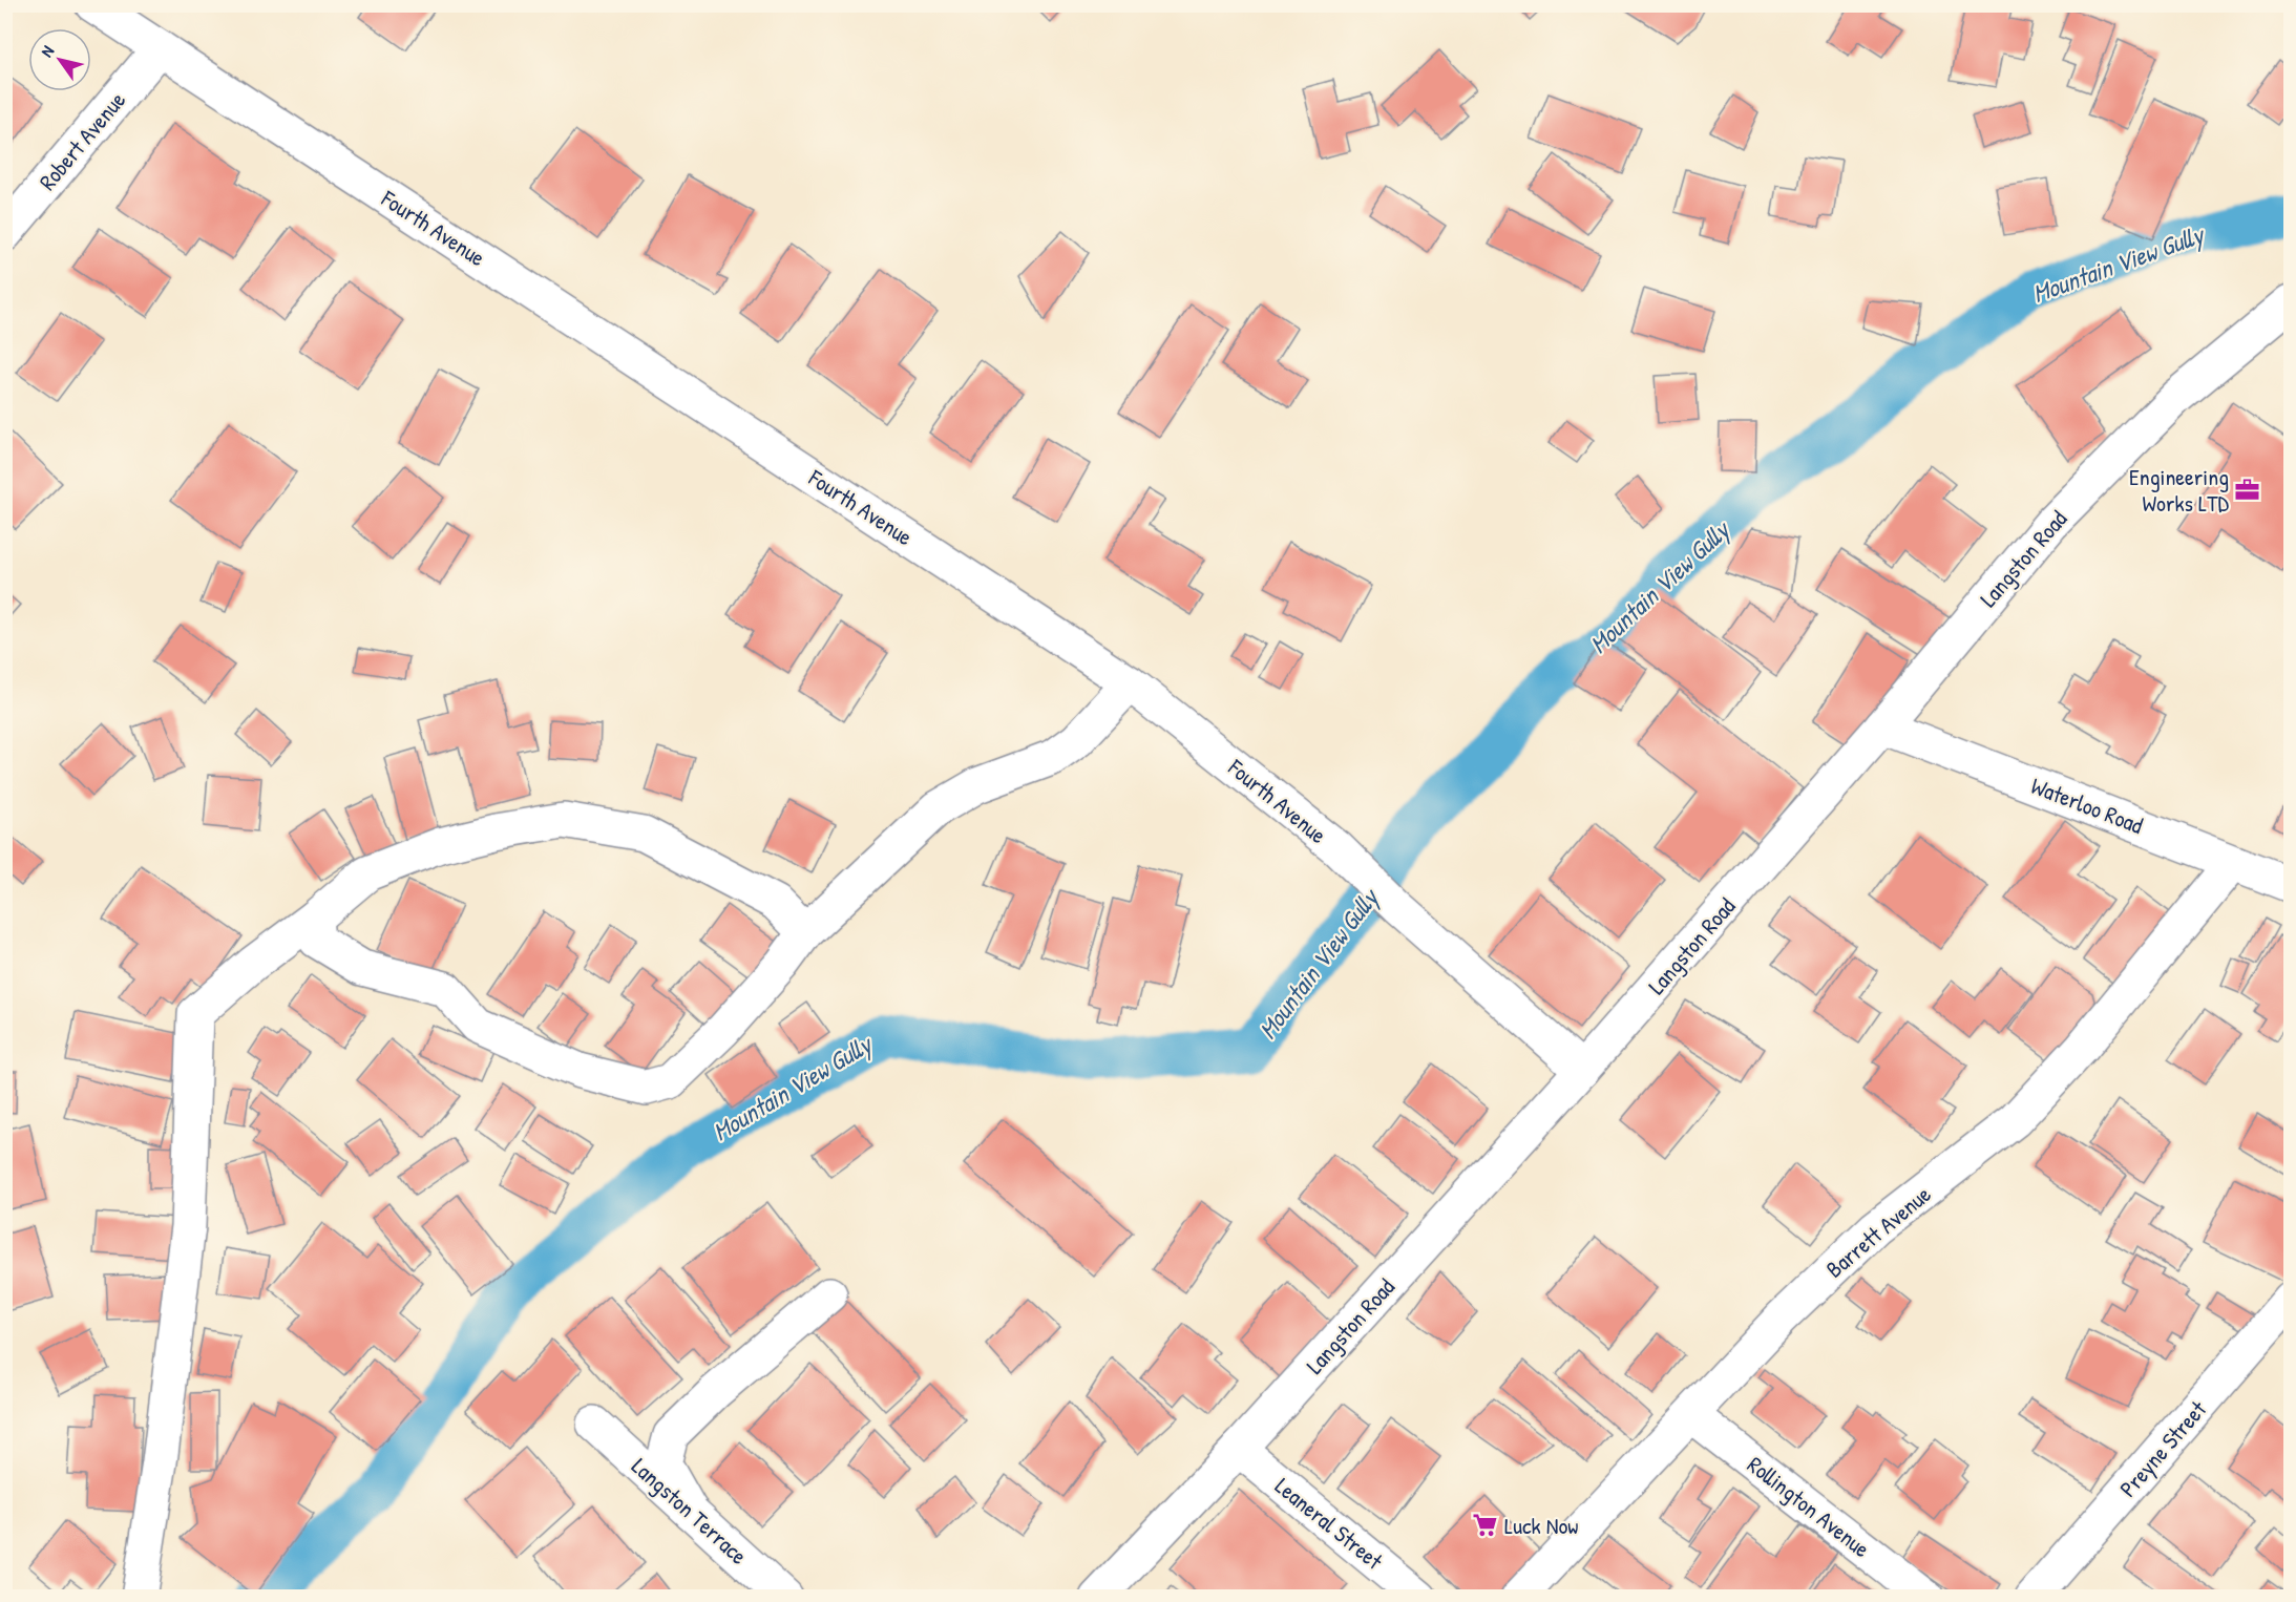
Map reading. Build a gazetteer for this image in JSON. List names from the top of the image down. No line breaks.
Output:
{"streets":{"street":["Robert Avenue","Fourth Avenue","Langston Road","Waterloo Road","Barrett Avenue","Preyne Street","Rollington Avenue","Langston Terrace","Leaneral Street"]},"crossings":[["Robert Avenue","Fourth Avenue"],["Fourth Avenue","Langston Road"],["Langston Road","Waterloo Road"],["Langston Road","Leaneral Street"],["Waterloo Road","Barrett Avenue"],["Barrett Avenue","Rollington Avenue"]],"water":["Mountain View Gully"],"places":{"office":["Engineering Works LTD"],"supermarket":["Luck Now"]},"north":"top left"}
